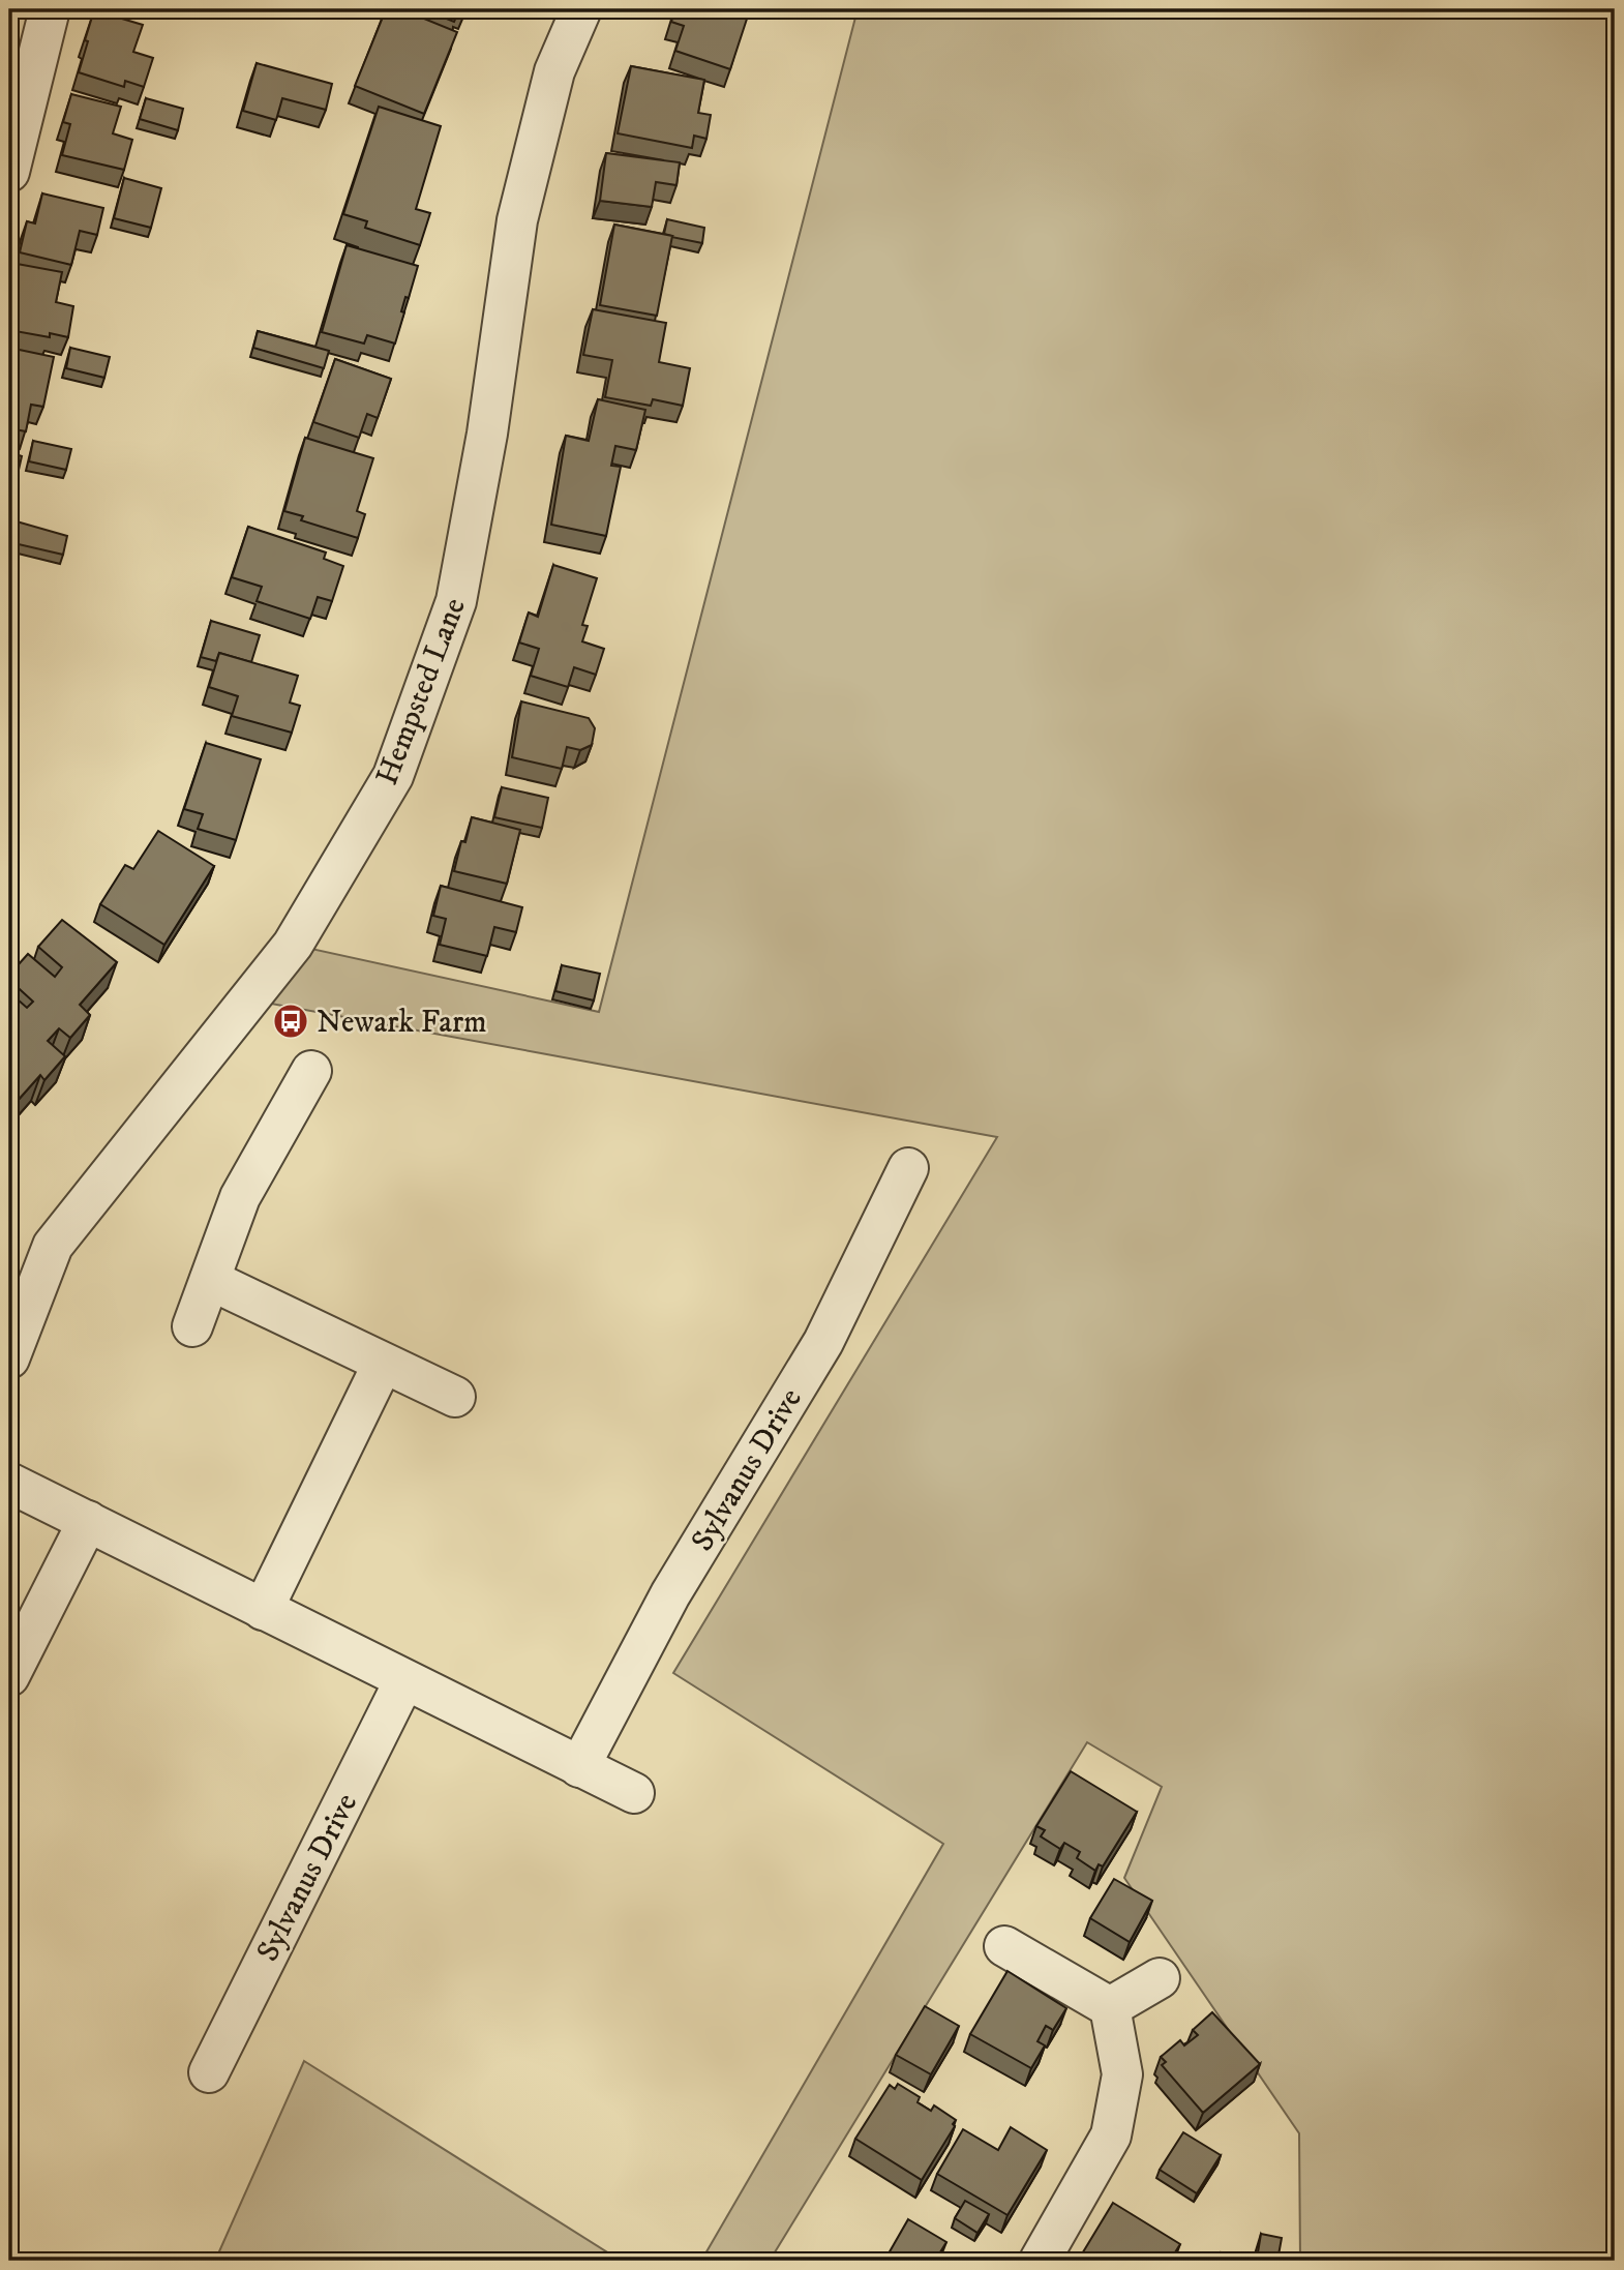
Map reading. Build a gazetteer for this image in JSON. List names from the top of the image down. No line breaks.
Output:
{"streets":{"street":["Hempsted Lane","Sylvanus Drive"]},"places":{"bus stop":["Newark Farm"]}}
